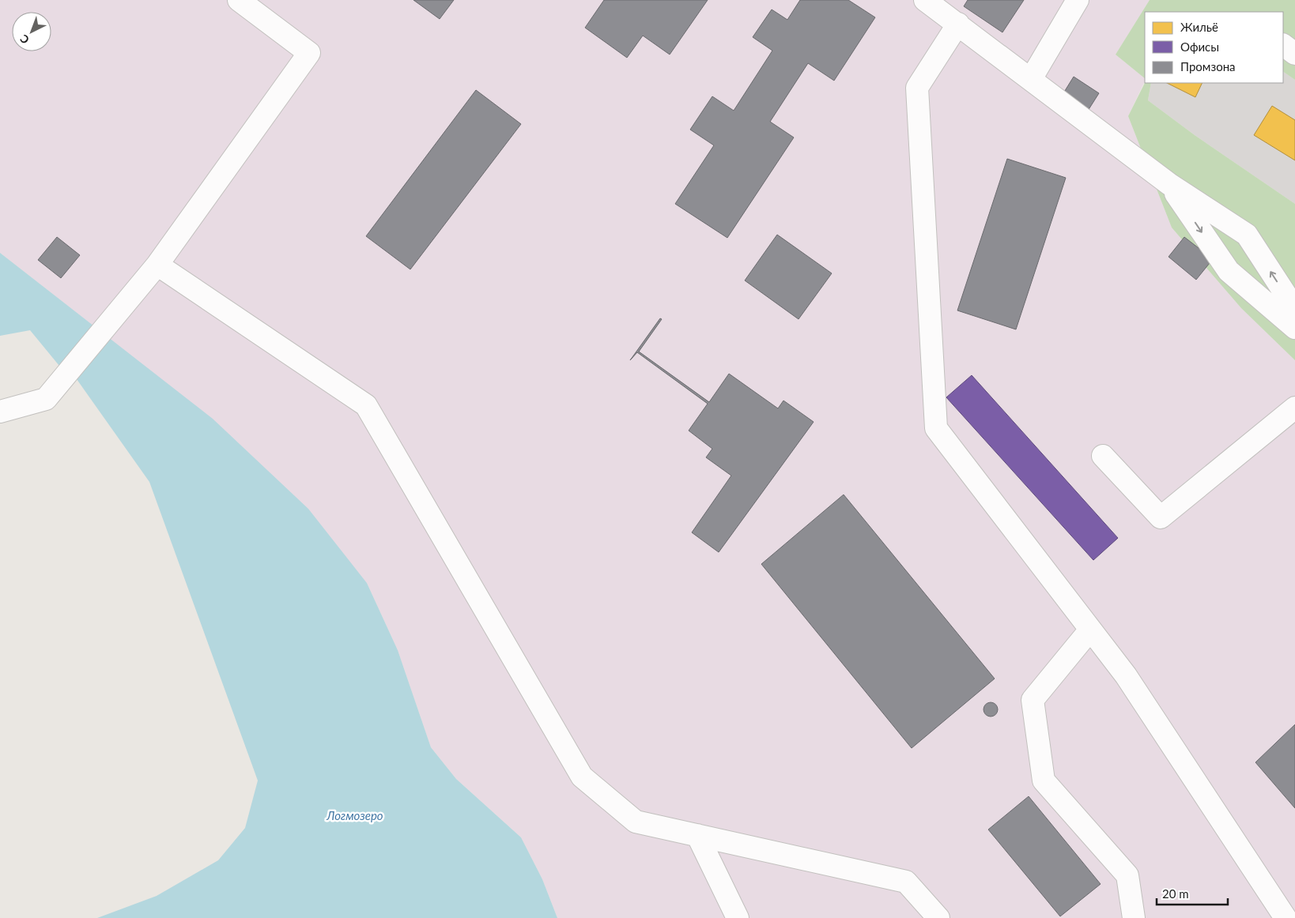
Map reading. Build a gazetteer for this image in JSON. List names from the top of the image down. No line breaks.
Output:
{"water":["Логмозеро"],"legend":["Жильё","Офисы","Промзона"],"scale_bar":"20 m","north":"bottom left"}
